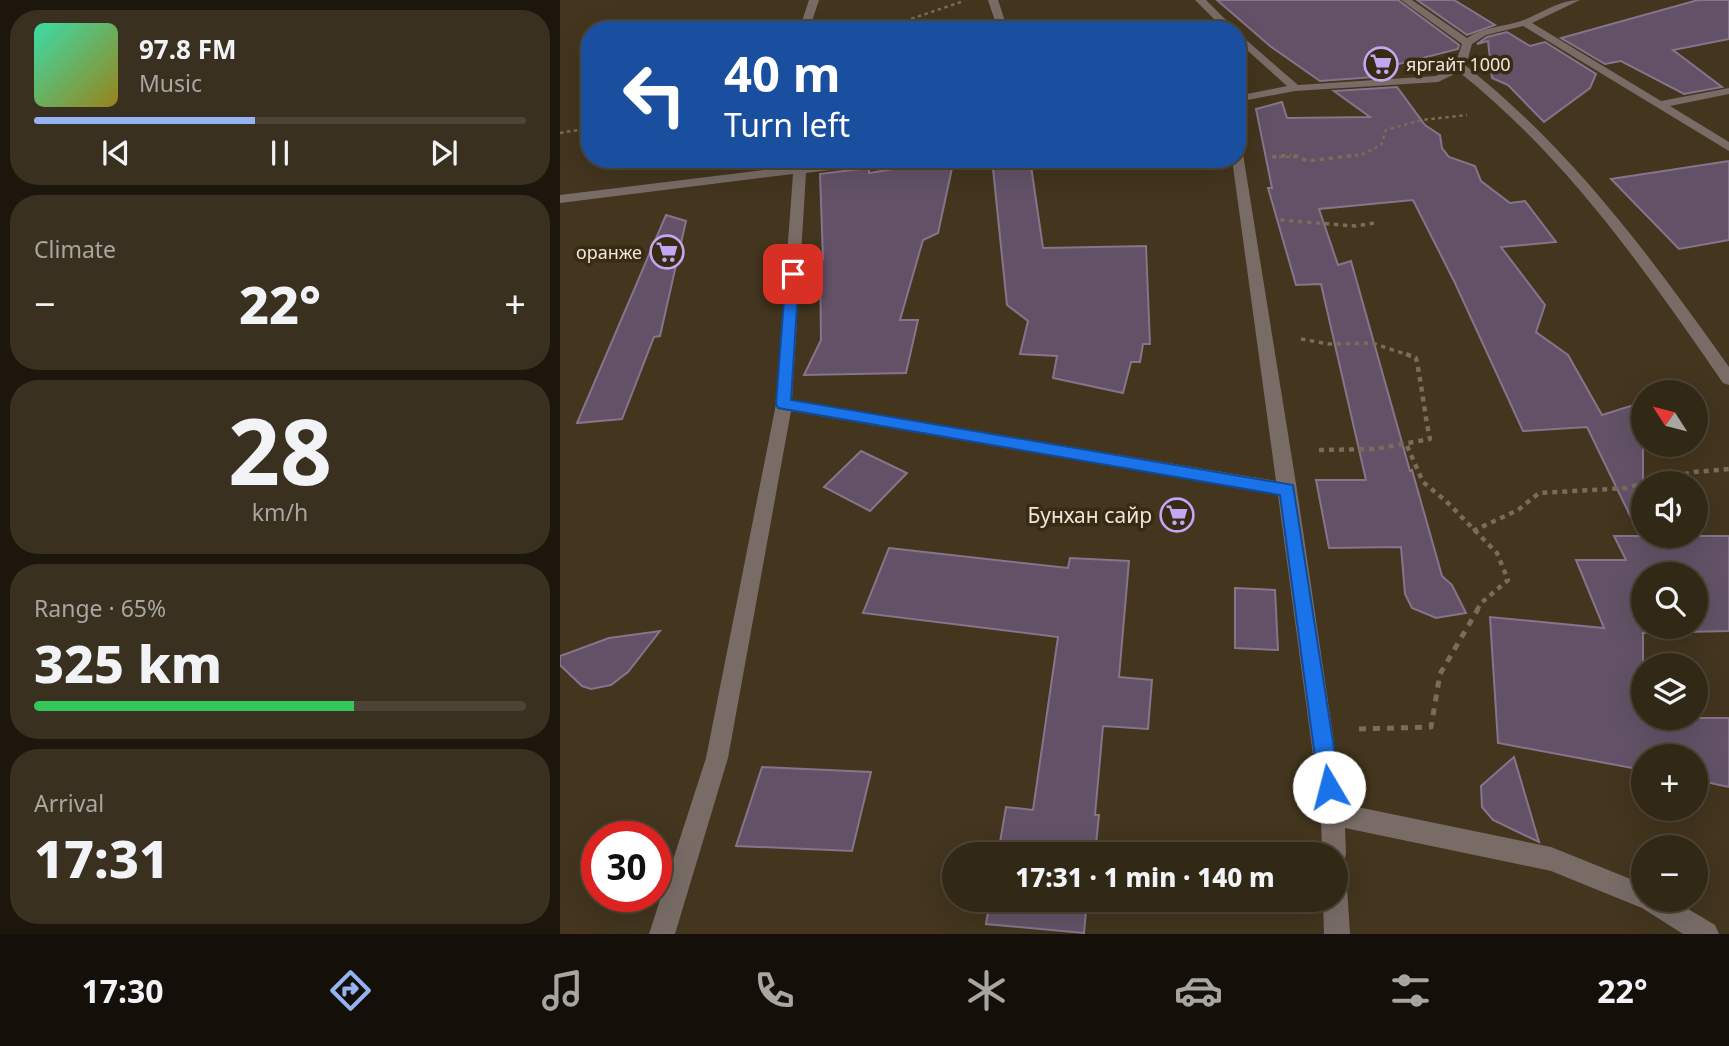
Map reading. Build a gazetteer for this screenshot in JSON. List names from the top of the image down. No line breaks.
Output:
{"places":{"supermarket":["яргайт 1000","оранже","Бунхан сайр"]},"north":"top left","page":{"turn":["40 m","Turn left"],"song":["97.8 FM","Music"],"tile":["Climate",["28","km/h"],["Range · 65%","325 km"],["Arrival","17:31"]],"heat":["−","22°","+"],"map_buttons":["+","−"],"limit":"30","trip":"17:31 · 1 min · 140 m","tabs":["17:30","22°"]}}
